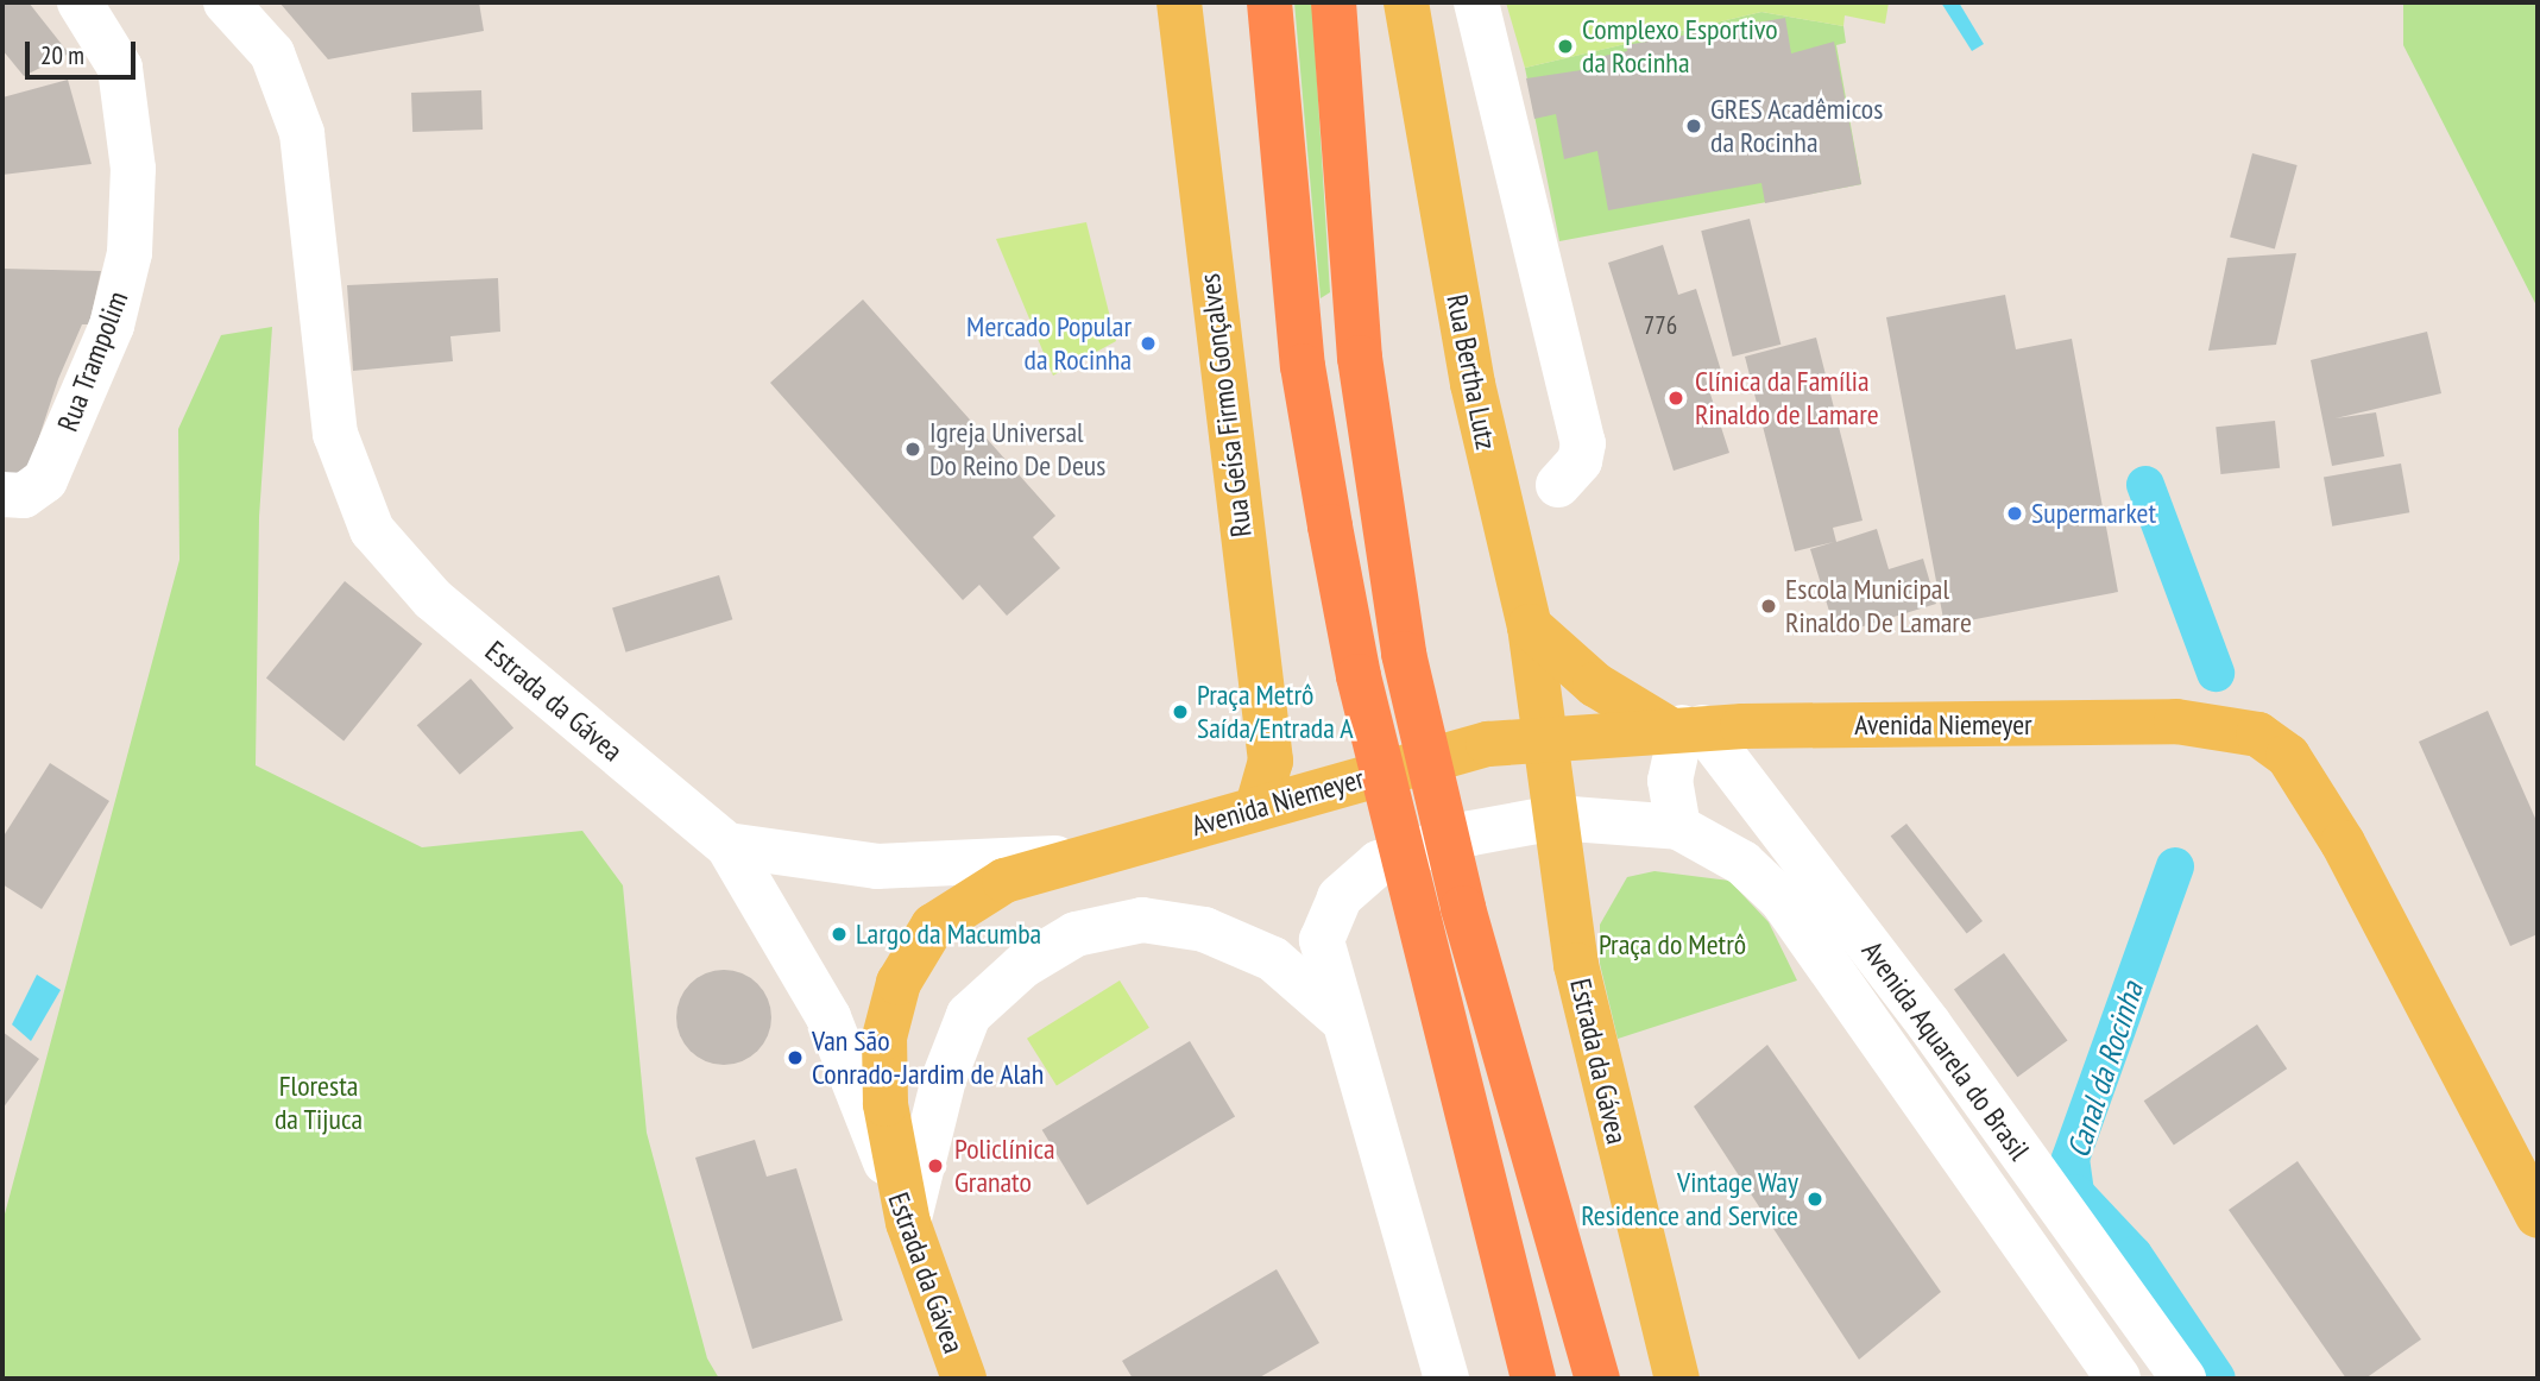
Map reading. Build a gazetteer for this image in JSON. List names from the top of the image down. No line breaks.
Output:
{"streets":{"main road":["Rua Bertha Lutz","Rua Geísa Firmo Gonçalves","Estrada da Gávea","Avenida Niemeyer"],"street":["Rua Trampolim","Avenida Aquarela do Brasil"]},"crossings":[["Rua Bertha Lutz","Estrada da Gávea"],["Rua Bertha Lutz","Avenida Niemeyer"],["Rua Geísa Firmo Gonçalves","Avenida Niemeyer"],["Estrada da Gávea","Avenida Niemeyer"],["Estrada da Gávea","Avenida Aquarela do Brasil"],["Avenida Niemeyer","Avenida Aquarela do Brasil"]],"water":["Canal da Rocinha"],"parks":["Praça do Metrô","Floresta da Tijuca"],"places":["Complexo Esportivo da Rocinha","GRES Acadêmicos da Rocinha","Mercado Popular da Rocinha","Clínica da Família Rinaldo de Lamare","Igreja Universal Do Reino De Deus","Supermarket","Escola Municipal Rinaldo De Lamare","Praça Metrô Saída/Entrada A","Largo da Macumba","Van São Conrado-Jardim de Alah","Policlínica Granato","Vintage Way Residence and Service"],"house_numbers":["776"],"scale_bar":"20 m"}
